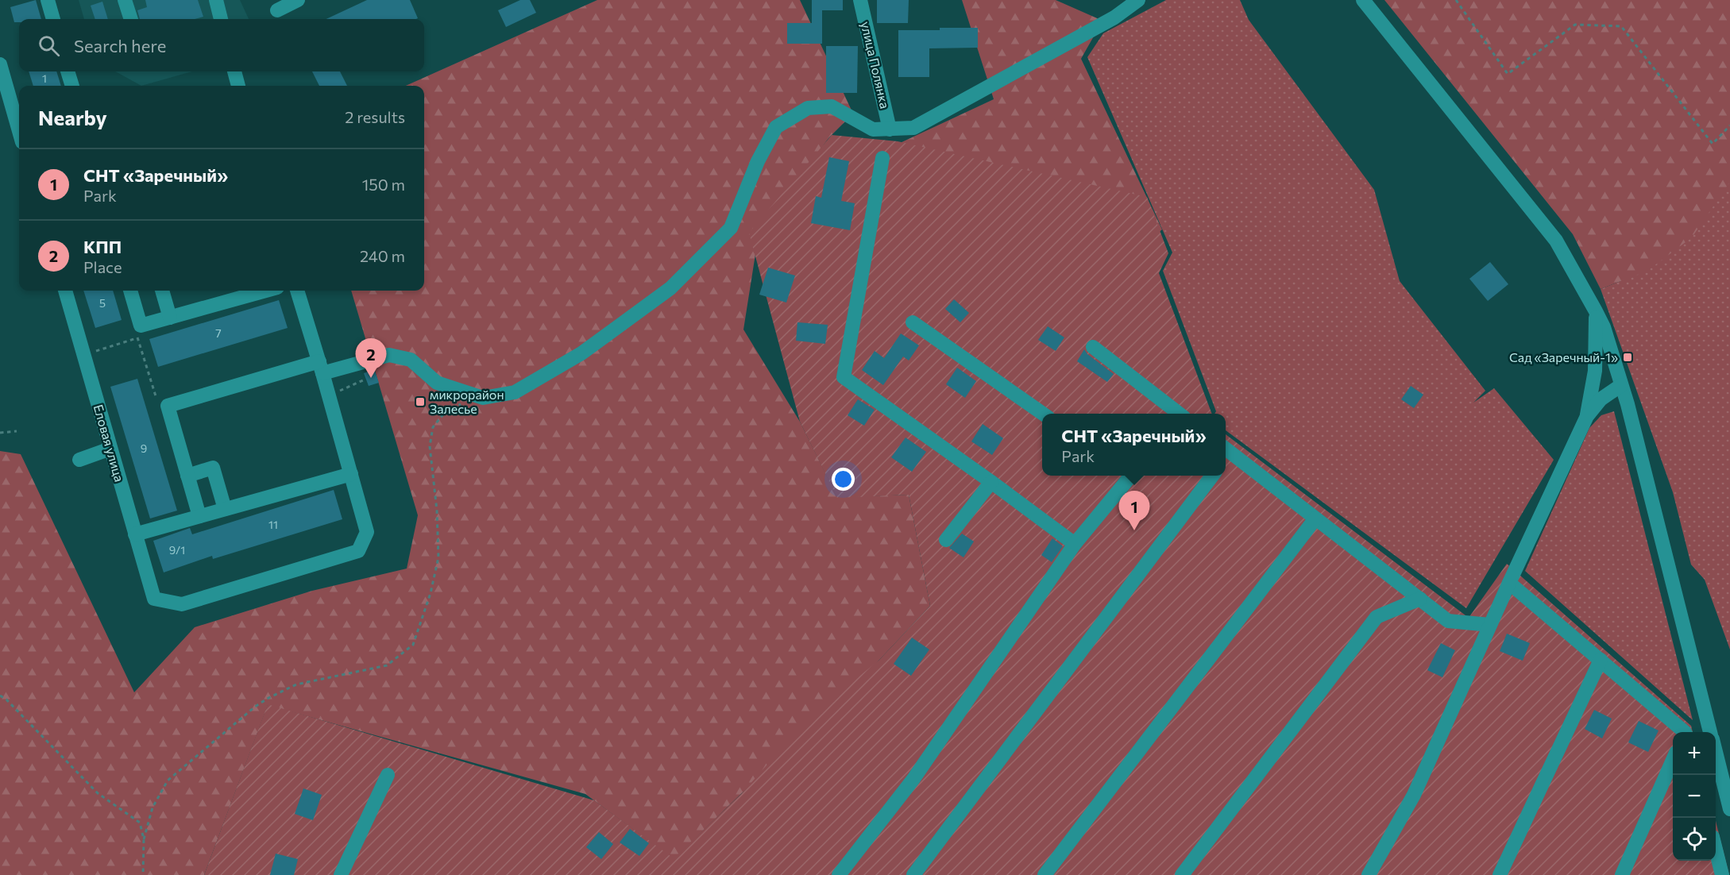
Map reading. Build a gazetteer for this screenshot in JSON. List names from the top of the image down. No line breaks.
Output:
{"streets":{"street":["улица Полянка","Еловая улица"]},"places":{"transit":["Сад «Заречный-1»","микрорайон Залесье"]},"house_numbers":["1","5","7","9","11","9/1"],"page":{"search":"Search here","heading":["Nearby","2 results"],"list":[{"mark":"1","name":"СНТ «Заречный»","note":"Park","value":"150 m"},{"mark":"2","name":"КПП","note":"Place","value":"240 m"}],"pins":["2","1"],"popup":["СНТ «Заречный»","Park"],"map_buttons":["+","−"]}}
